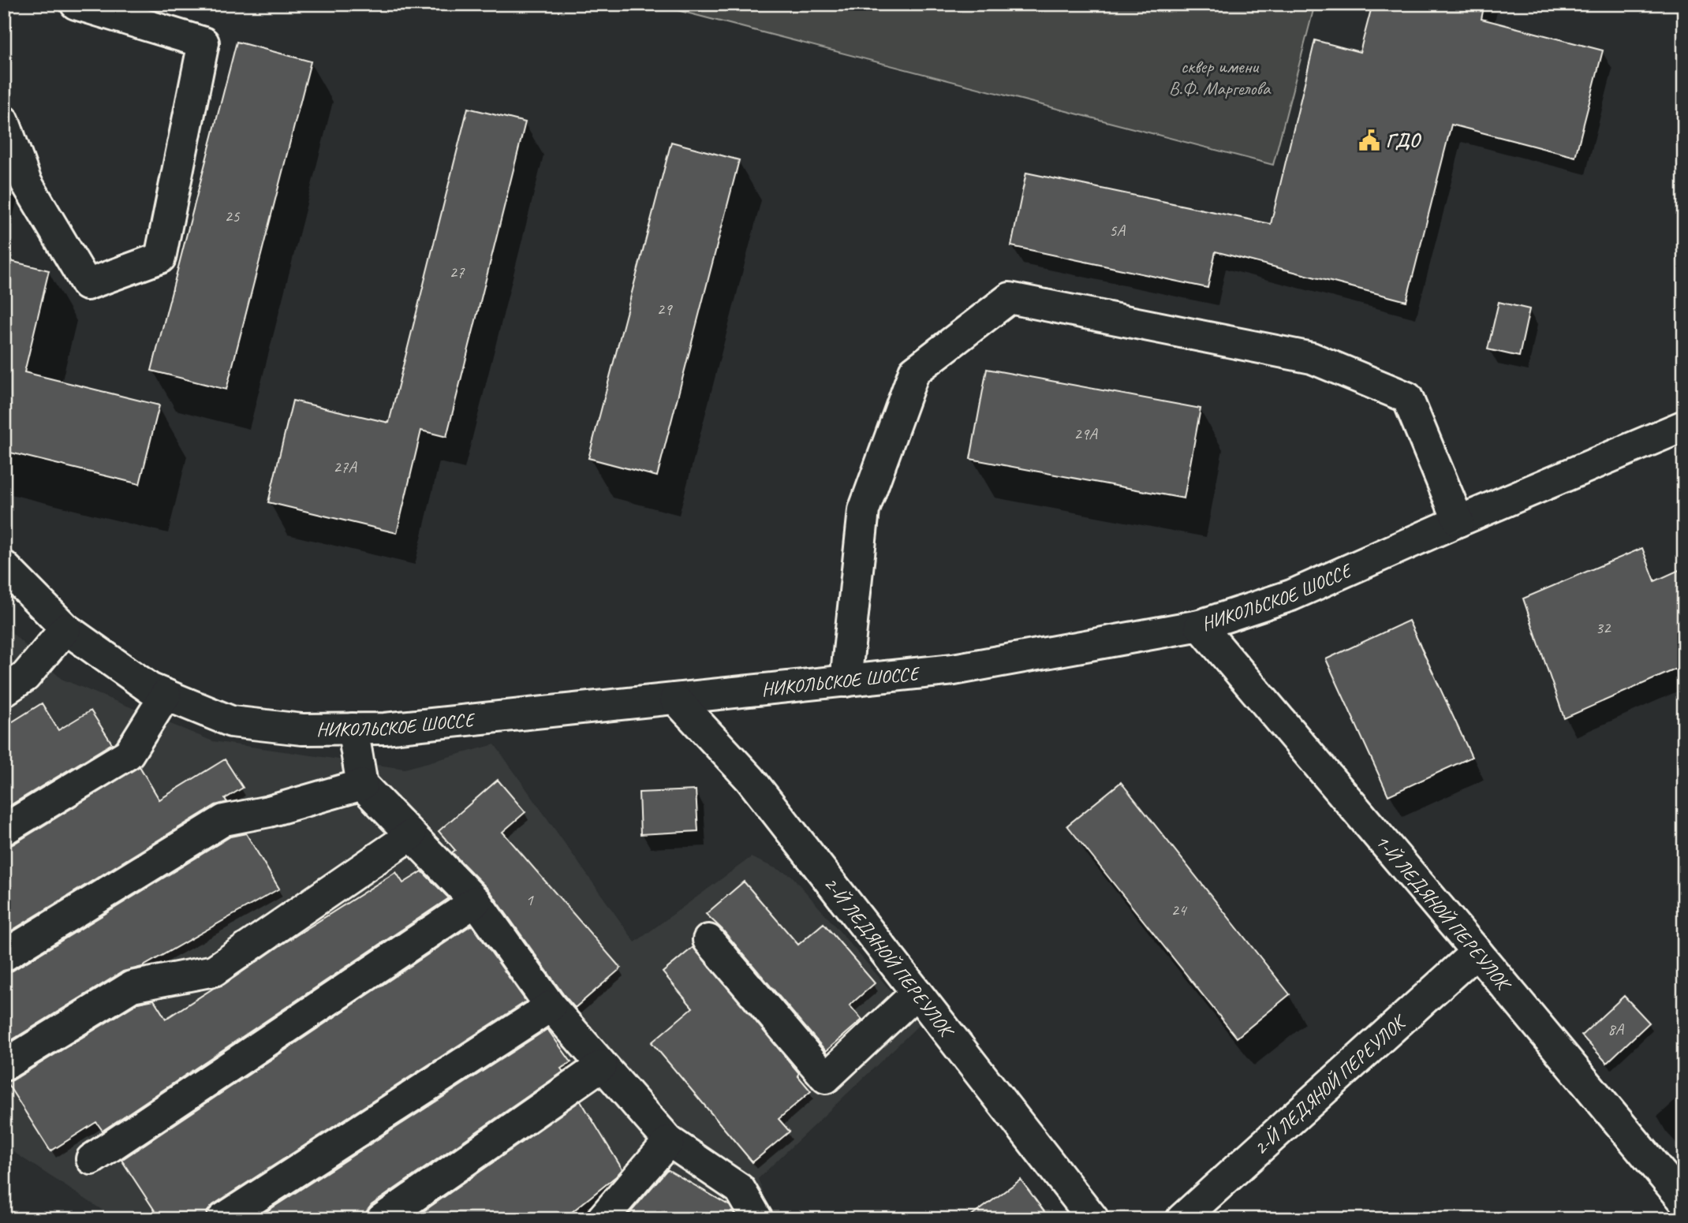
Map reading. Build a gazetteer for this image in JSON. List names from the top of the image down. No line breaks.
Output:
{"streets":{"street":["НИКОЛЬСКОЕ ШОССЕ","1-Й ЛЕДЯНОЙ ПЕРЕУЛОК","2-Й ЛЕДЯНОЙ ПЕРЕУЛОК"]},"crossings":[["НИКОЛЬСКОЕ ШОССЕ","1-Й ЛЕДЯНОЙ ПЕРЕУЛОК"],["НИКОЛЬСКОЕ ШОССЕ","2-Й ЛЕДЯНОЙ ПЕРЕУЛОК"],["1-Й ЛЕДЯНОЙ ПЕРЕУЛОК","2-Й ЛЕДЯНОЙ ПЕРЕУЛОК"]],"parks":["сквер имени В.Ф. Маргелова"],"places":{"public building":["ГДО"]},"house_numbers":["25","5А","27","29","29А","27А","32","1","24","8А"]}
